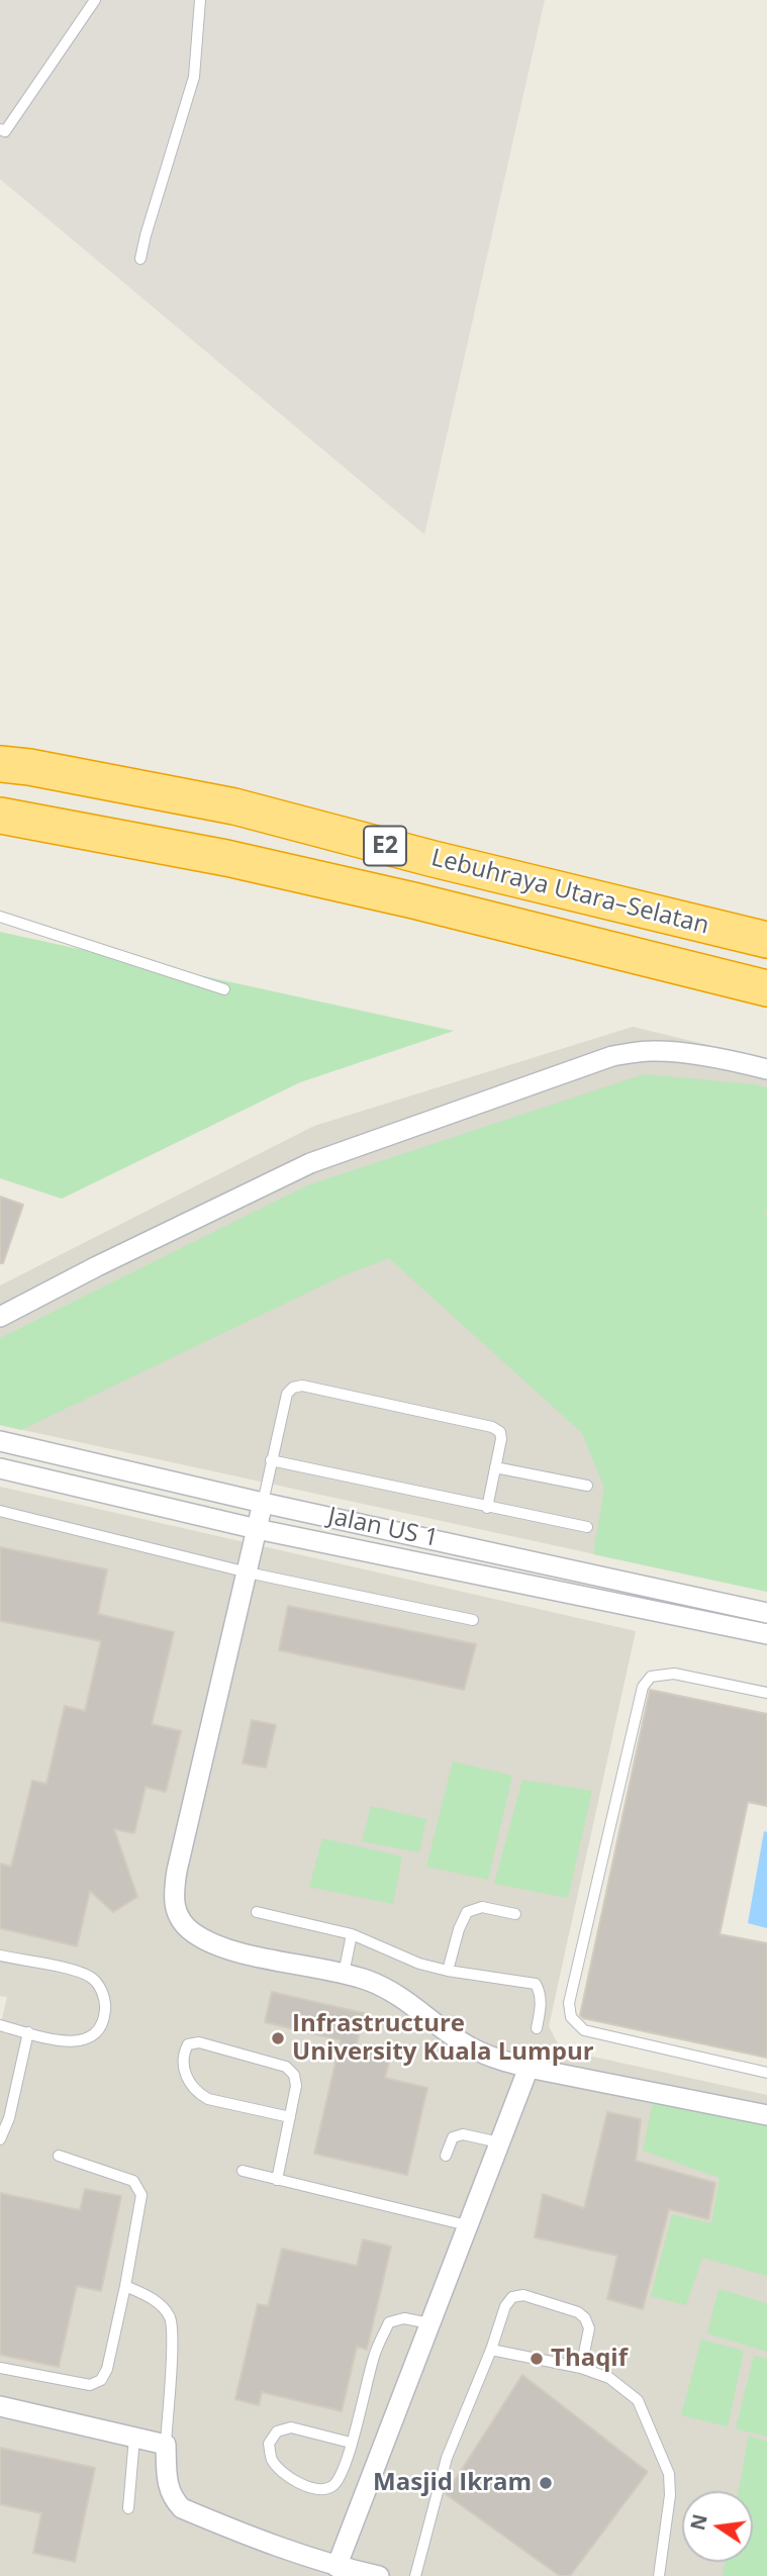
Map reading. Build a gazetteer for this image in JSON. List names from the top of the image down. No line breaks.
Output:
{"streets":{"highway":["E2","Lebuhraya Utara–Selatan"],"street":["Jalan US 1"]},"places":["Infrastructure University Kuala Lumpur","Thaqif","Masjid Ikram"],"north":"left"}
